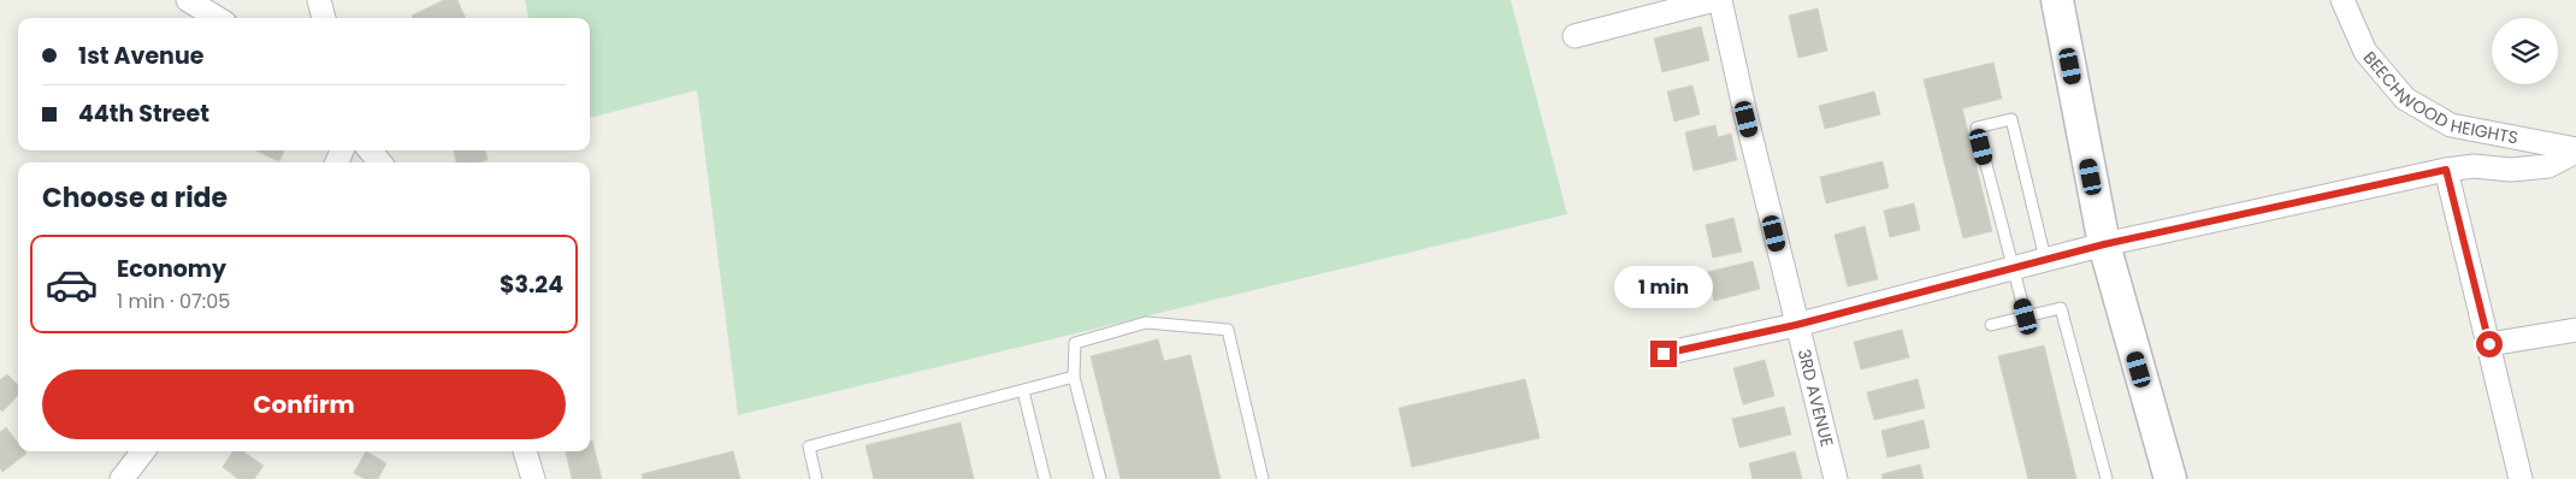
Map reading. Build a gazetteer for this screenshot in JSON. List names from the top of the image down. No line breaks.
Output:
{"streets":{"street":["BEECHWOOD HEIGHTS","3RD AVENUE"]},"page":{"banner":["1st Avenue","44th Street"],"heading":"Choose a ride","list":[{"name":"Economy","note":"1 min · 07:05","value":"$3.24"}],"bubble":"1 min","buttons":"Confirm"}}
